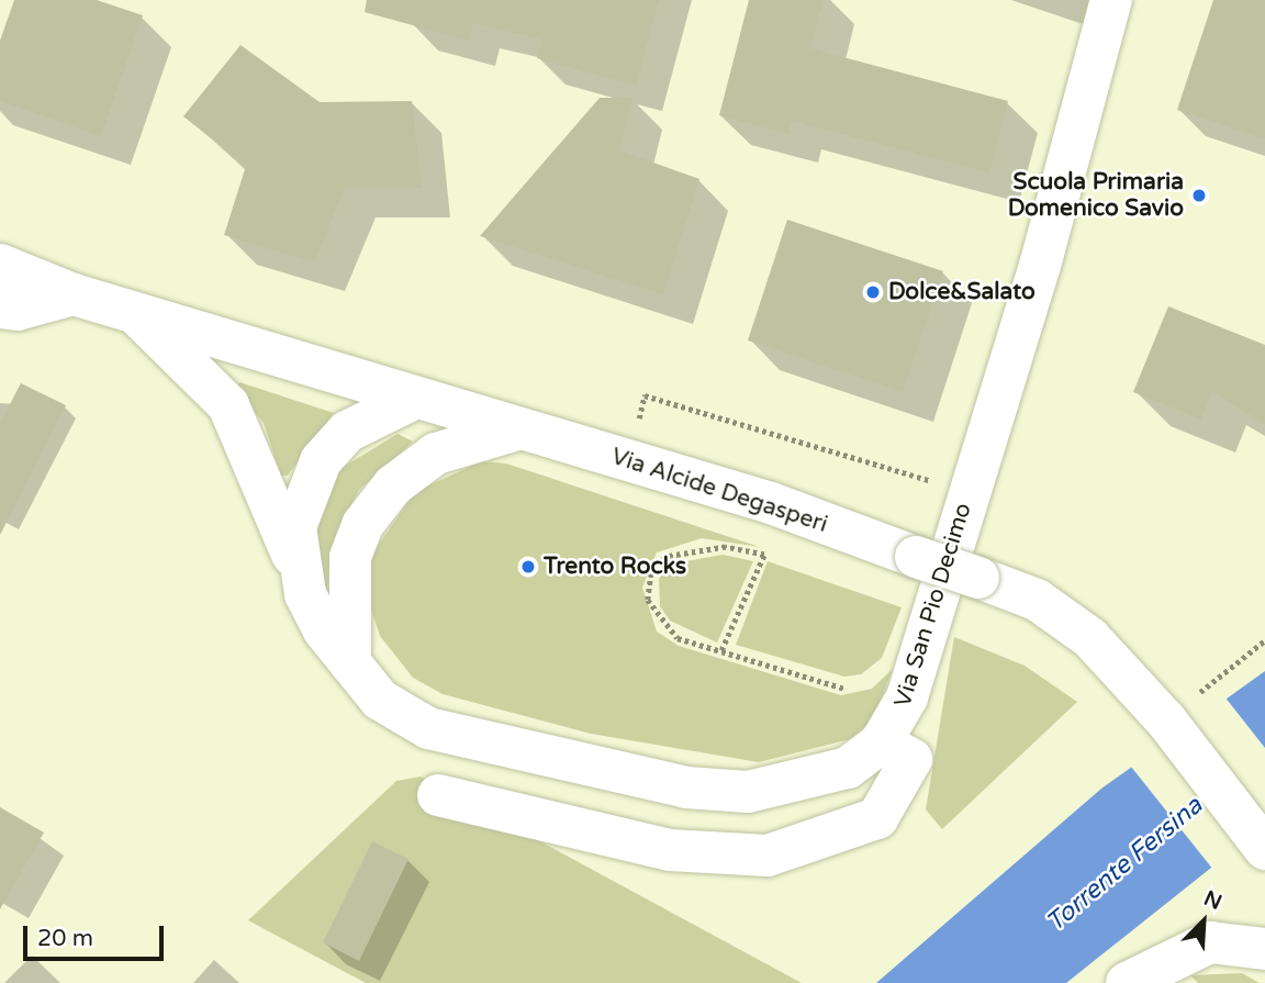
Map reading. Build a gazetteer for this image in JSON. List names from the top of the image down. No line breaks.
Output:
{"streets":{"street":["Via Alcide Degasperi","Via San Pio Decimo"]},"crossings":[["Via Alcide Degasperi","Via San Pio Decimo"]],"water":["Torrente Fersina"],"places":["Scuola Primaria Domenico Savio","Dolce&Salato","Trento Rocks"],"scale_bar":"20 m","north":"top right"}
